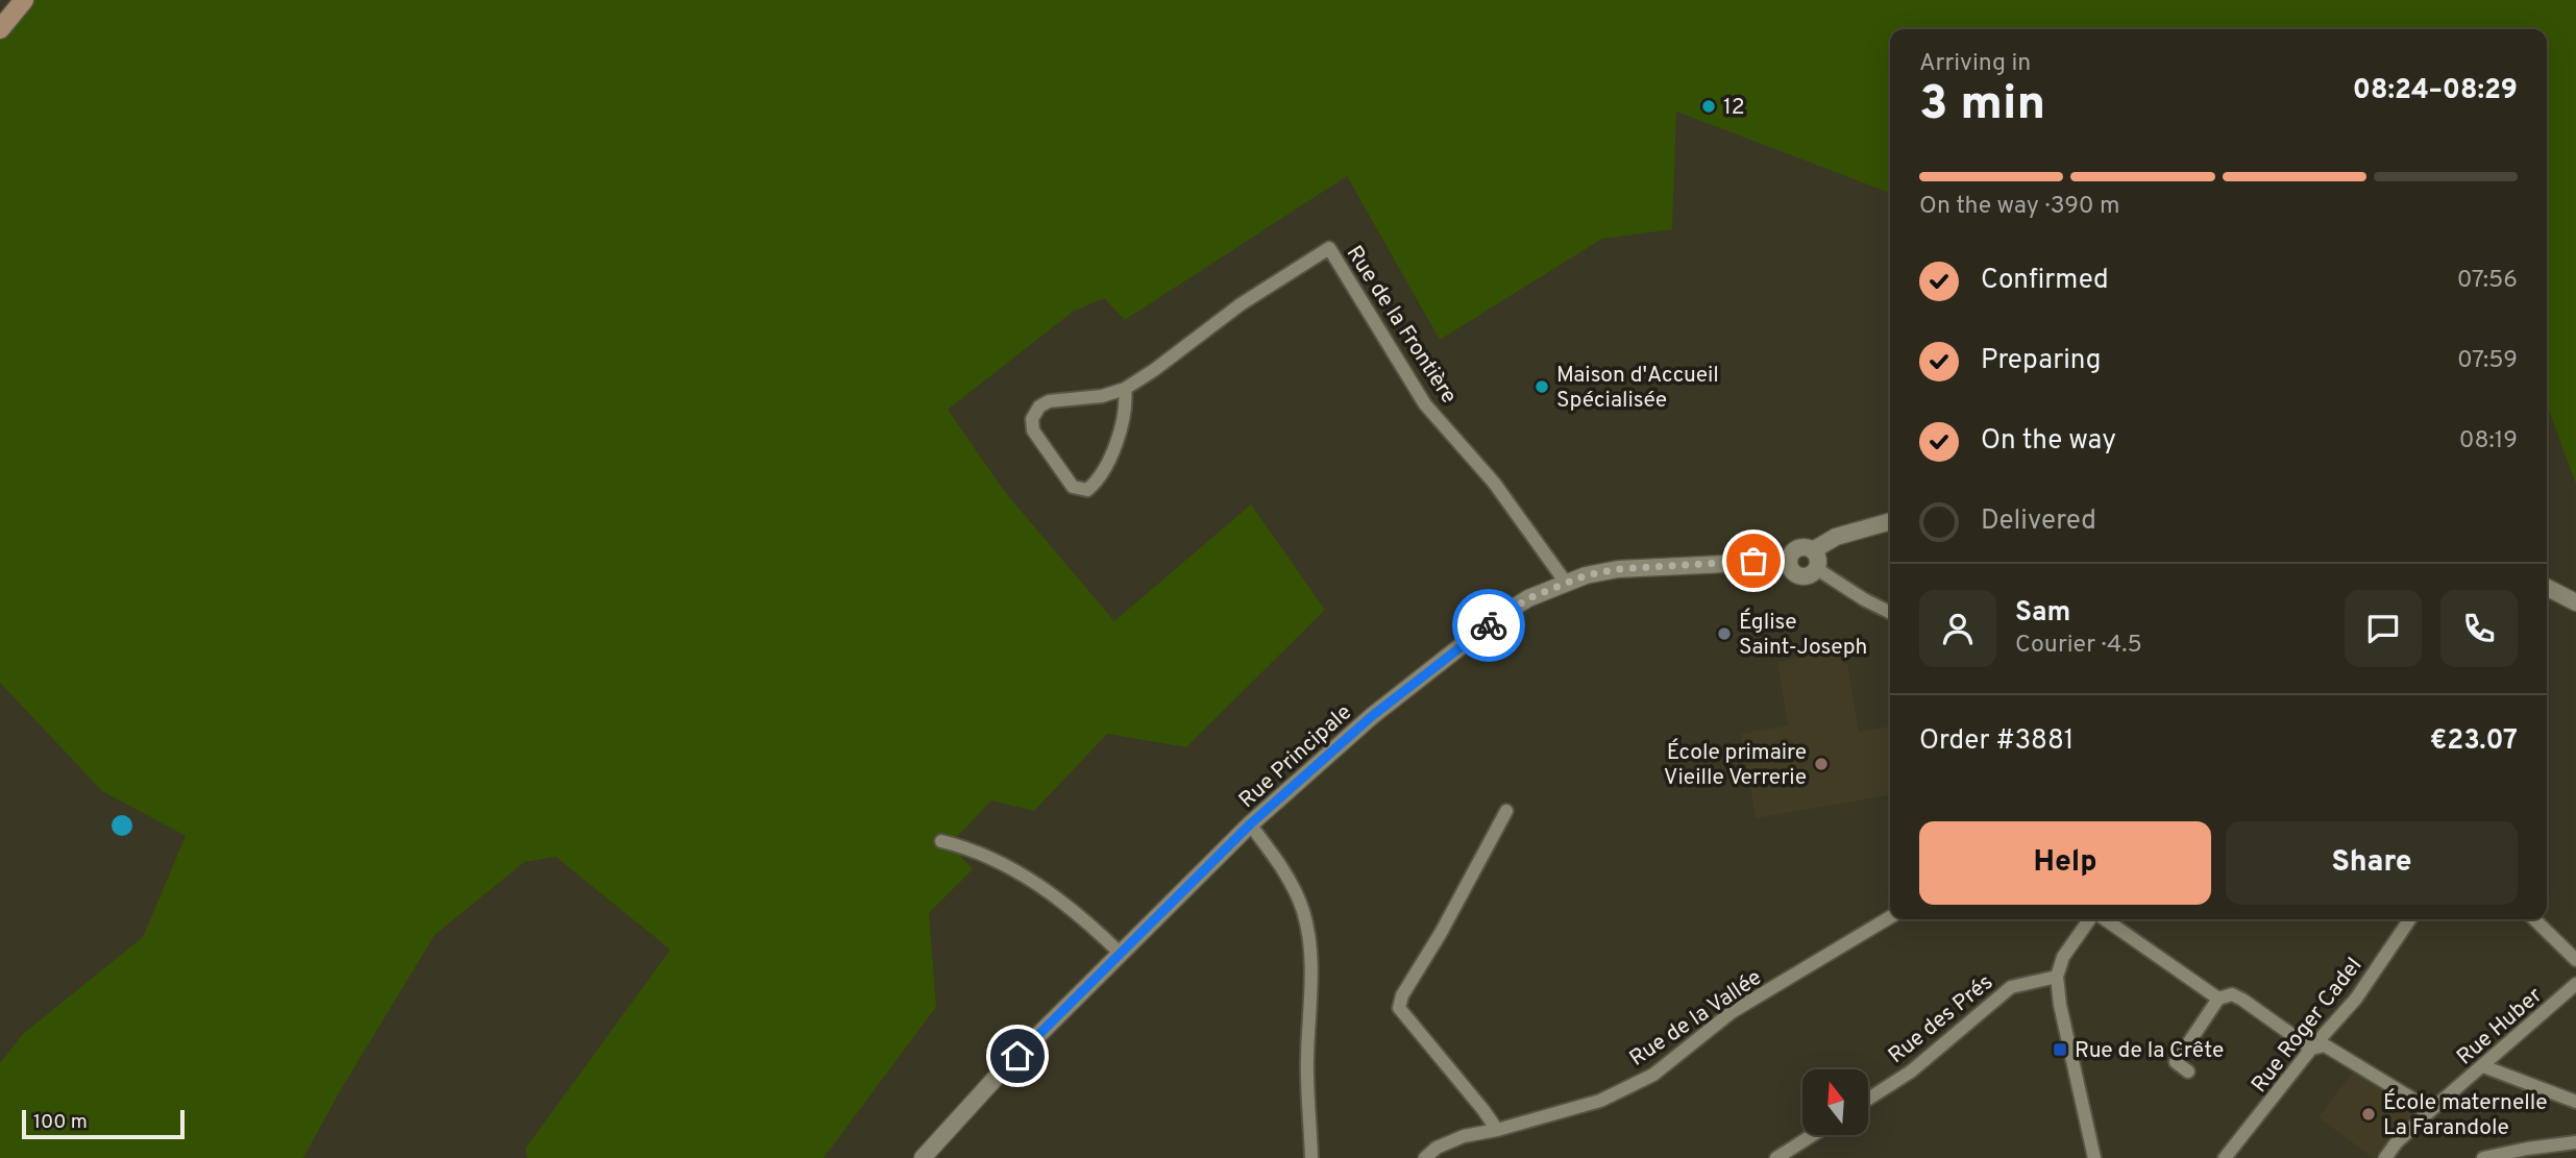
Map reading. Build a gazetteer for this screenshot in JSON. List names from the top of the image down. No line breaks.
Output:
{"streets":{"street":["Rue de la Frontière","Rue Principale","Rue de la Vallée","Rue des Prés","Rue Roger Cadel","Rue Huber"]},"crossings":[["Rue de la Frontière","Rue Principale"]],"places":{"other":["12","Maison d'Accueil Spécialisée","Église Saint-Joseph","École primaire Vieille Verrerie","École maternelle La Farandole"],"transit":["Rue de la Crête"]},"scale_bar":"100 m","north":"top","page":{"heading":["3 min","Arriving in","08:24–08:29"],"panel":["Sam","Courier · 4.5","Order #3881","€23.07"],"bar":"On the way · 390 m","list":[["Confirmed","07:56"],["Preparing","07:59"],["On the way","08:19"],"Delivered"],"buttons":["Help","Share"],"scale":"100 m"}}
